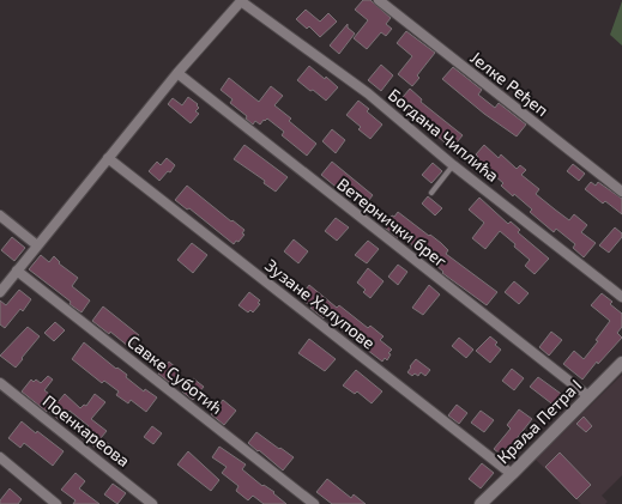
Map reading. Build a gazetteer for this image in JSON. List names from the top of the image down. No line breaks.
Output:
{"streets":{"street":["Јелке Ређеп","Богдана Чиплића","Ветернички брег","Зузане Халупове","Савке Суботић","Краља Петра I","Поенкареова"]},"crossings":[["Ветернички брег","Краља Петра I"],["Зузане Халупове","Краља Петра I"]]}
